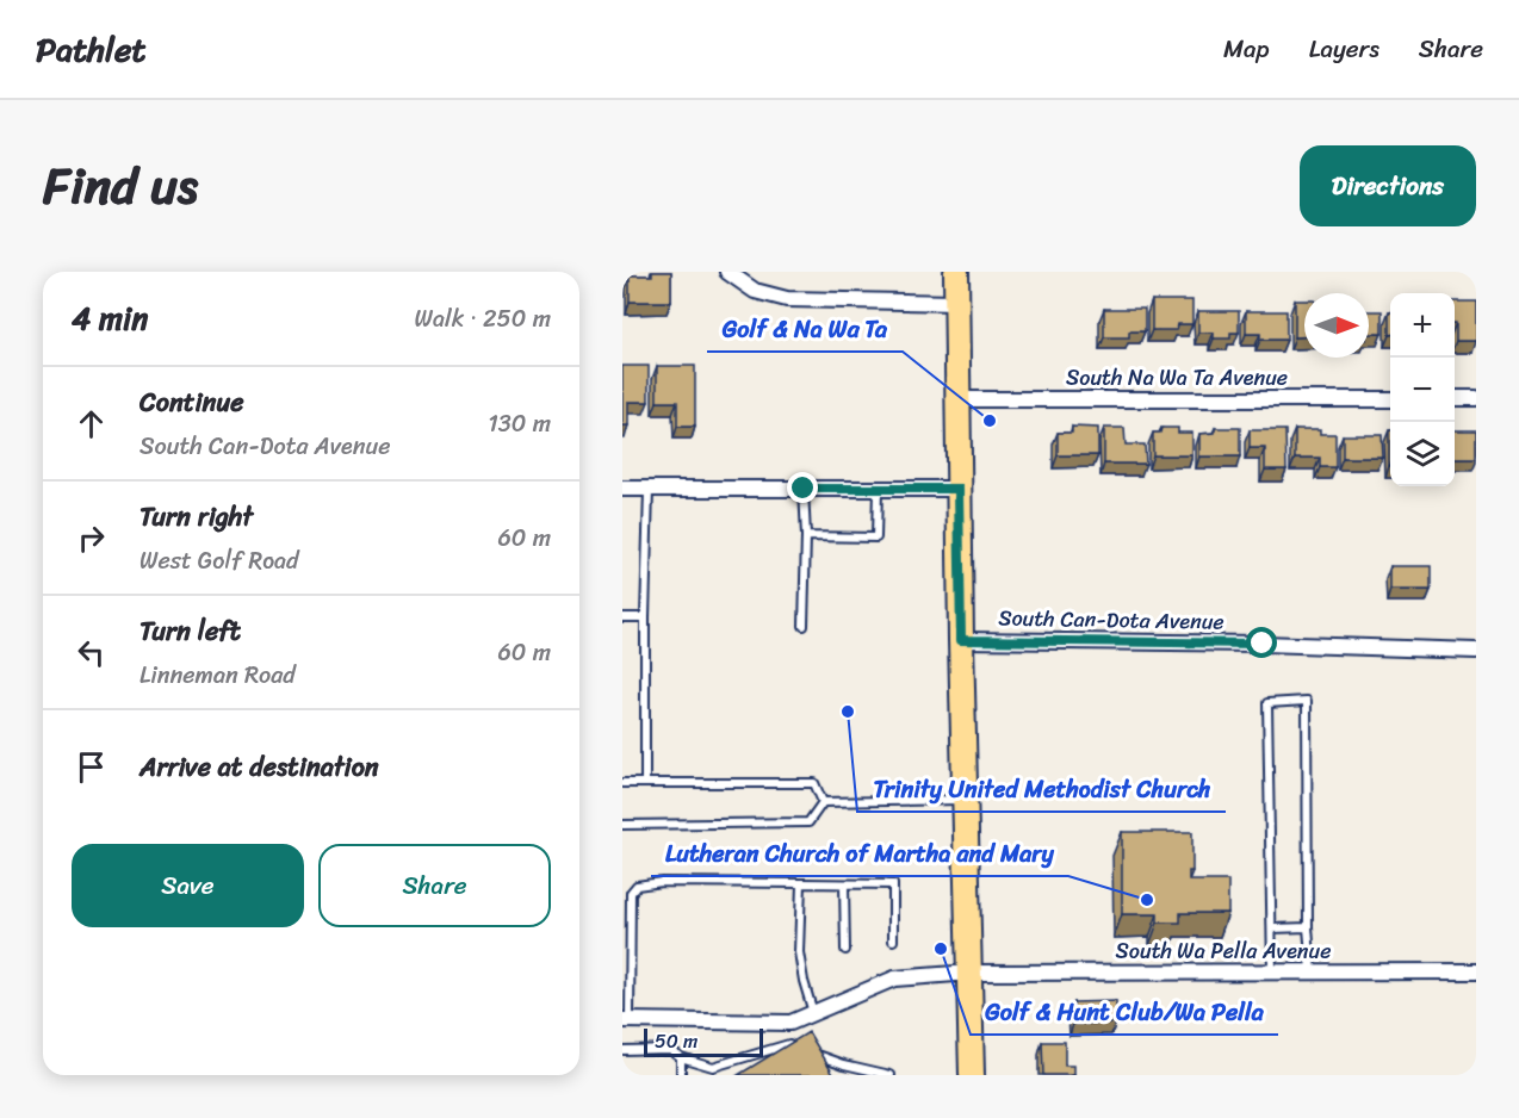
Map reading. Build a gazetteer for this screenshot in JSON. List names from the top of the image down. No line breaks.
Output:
{"streets":{"street":["South Na Wa Ta Avenue","South Can-Dota Avenue","South Wa Pella Avenue"]},"places":["Golf & Na Wa Ta","Trinity United Methodist Church","Lutheran Church of Martha and Mary","Golf & Hunt Club/Wa Pella"],"scale_bar":"50 m","north":"right","page":{"header":"Pathlet","nav":["Map","Layers","Share"],"title":"Find us","buttons":["Directions",["Save","Share"]],"heading":["4 min","Walk · 250 m"],"map_buttons":["+","−"],"list":[["Continue","South Can-Dota Avenue","130 m"],["Turn right","West Golf Road","60 m"],["Turn left","Linneman Road","60 m"],"Arrive at destination"],"scale":"50 m"}}
